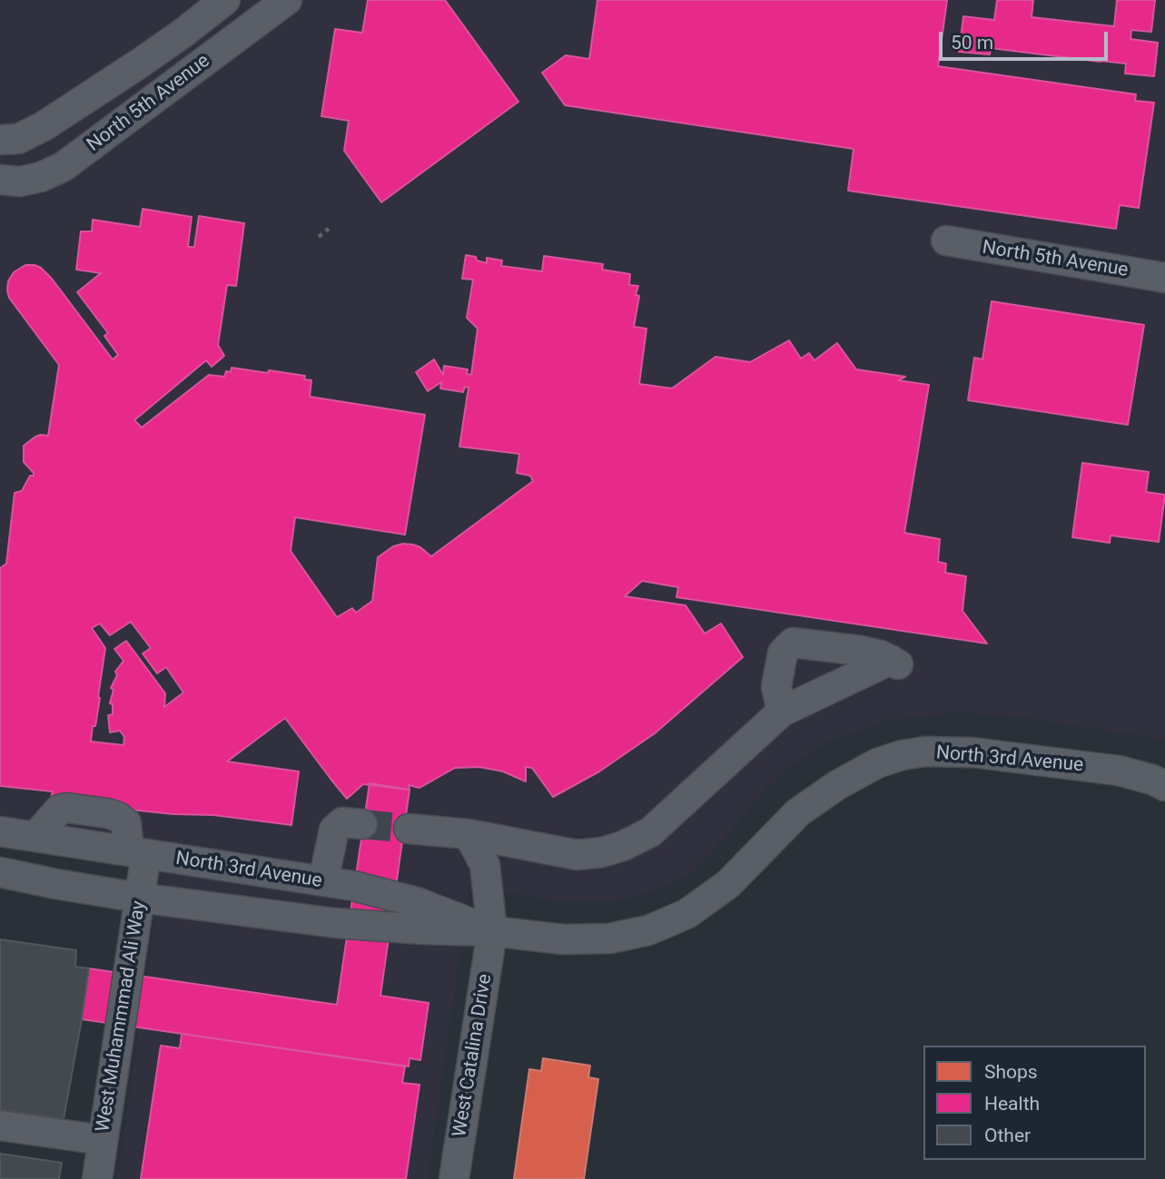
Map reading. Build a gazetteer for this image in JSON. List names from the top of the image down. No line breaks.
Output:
{"streets":{"street":["North 5th Avenue","North 3rd Avenue","West Muhammmad Ali Way","West Catalina Drive"]},"crossings":[["North 3rd Avenue","West Muhammmad Ali Way"],["North 3rd Avenue","West Catalina Drive"]],"legend":["Shops","Health","Other"],"scale_bar":"50 m"}
